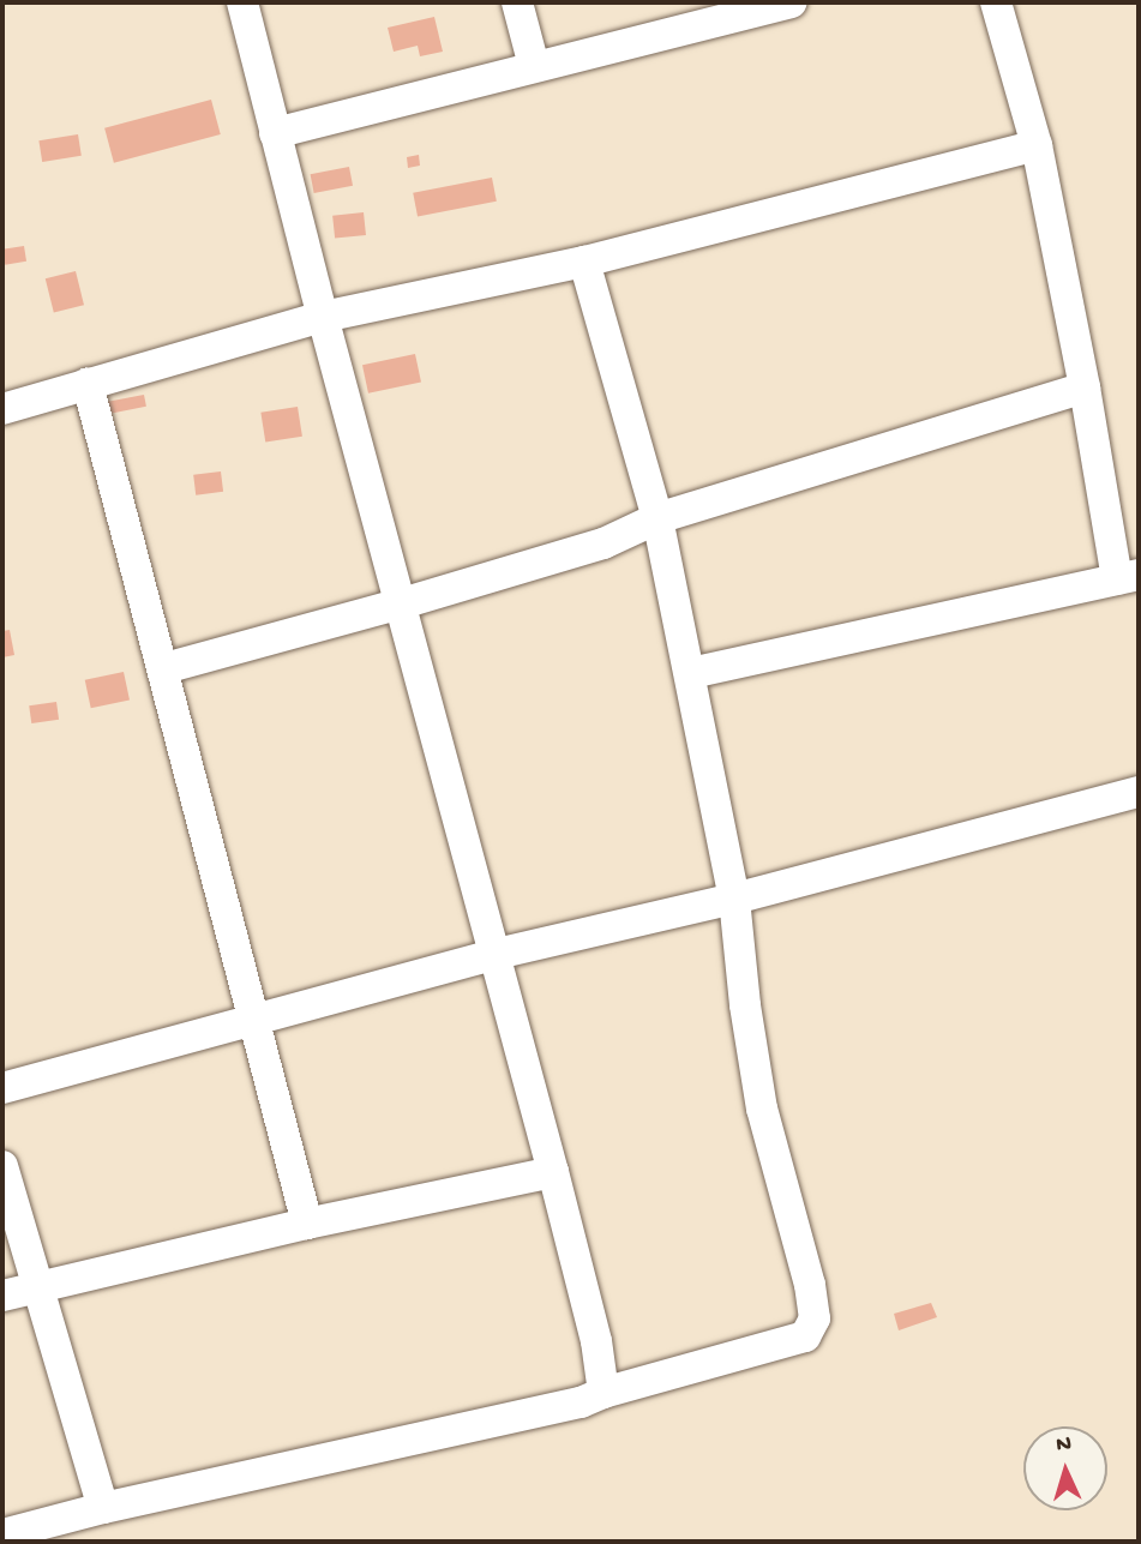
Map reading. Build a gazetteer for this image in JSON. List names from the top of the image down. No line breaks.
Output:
{"north":"top"}
